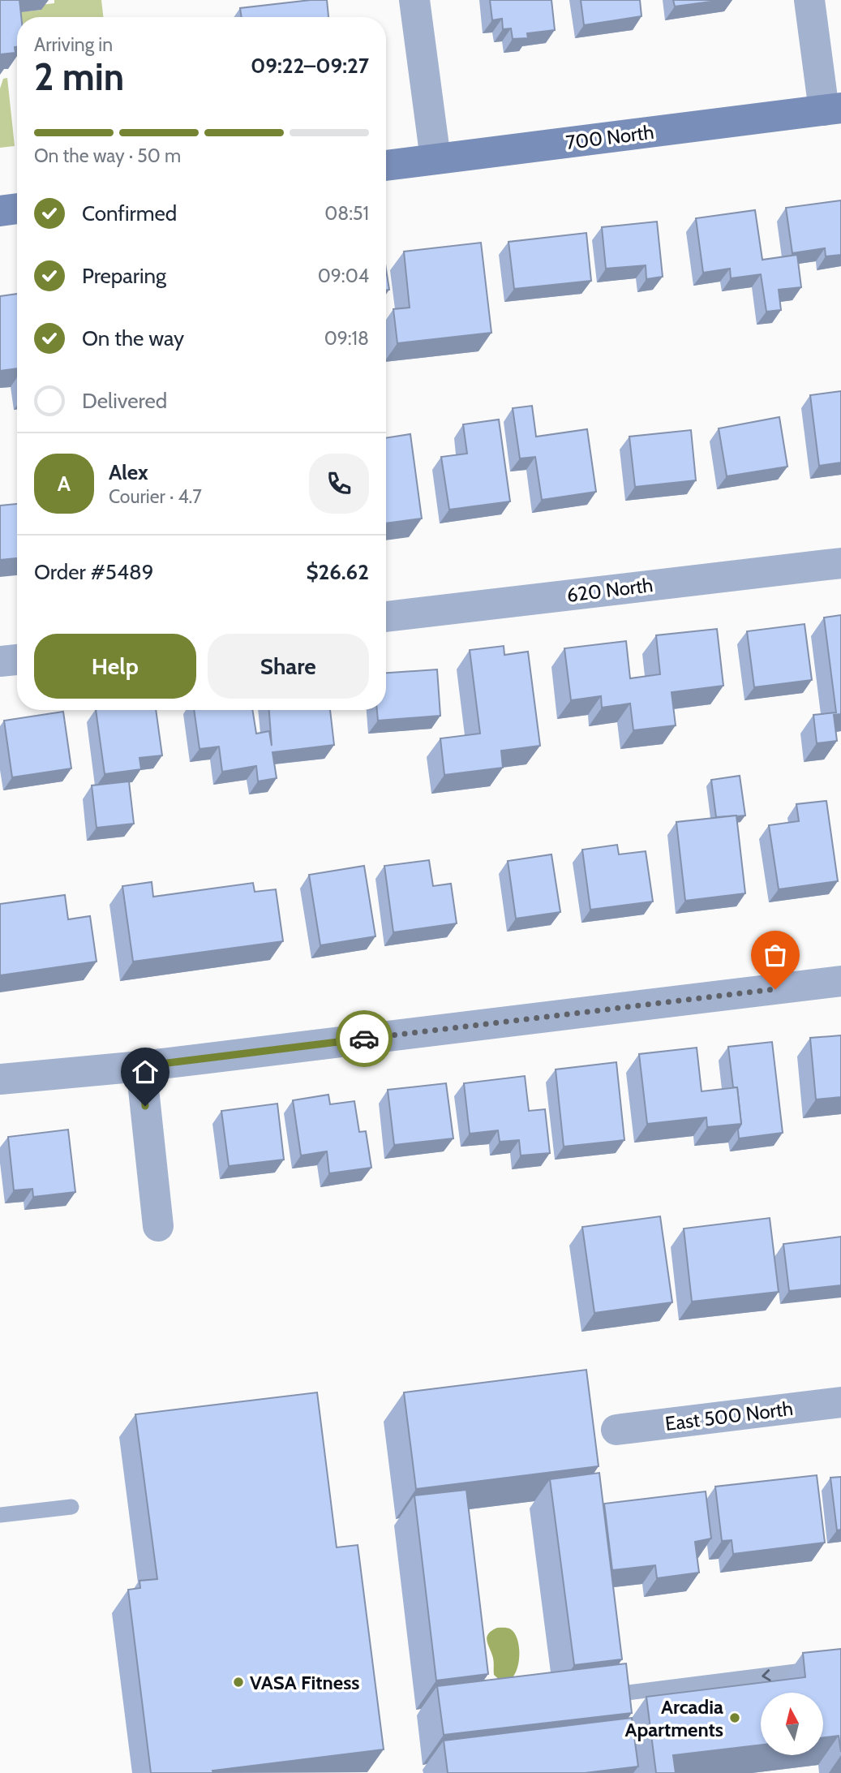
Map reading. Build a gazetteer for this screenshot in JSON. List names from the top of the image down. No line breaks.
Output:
{"streets":{"street":["700 North","620 North","East 500 North"]},"places":["VASA Fitness","Arcadia Apartments"],"north":"top","page":{"heading":["2 min","Arriving in","09:22–09:27"],"panel":["Alex","Courier · 4.7","Order #5489","$26.62"],"bar":"On the way · 50 m","list":[["Confirmed","08:51"],["Preparing","09:04"],["On the way","09:18"],"Delivered"],"round":"A","buttons":["Help","Share"]}}
